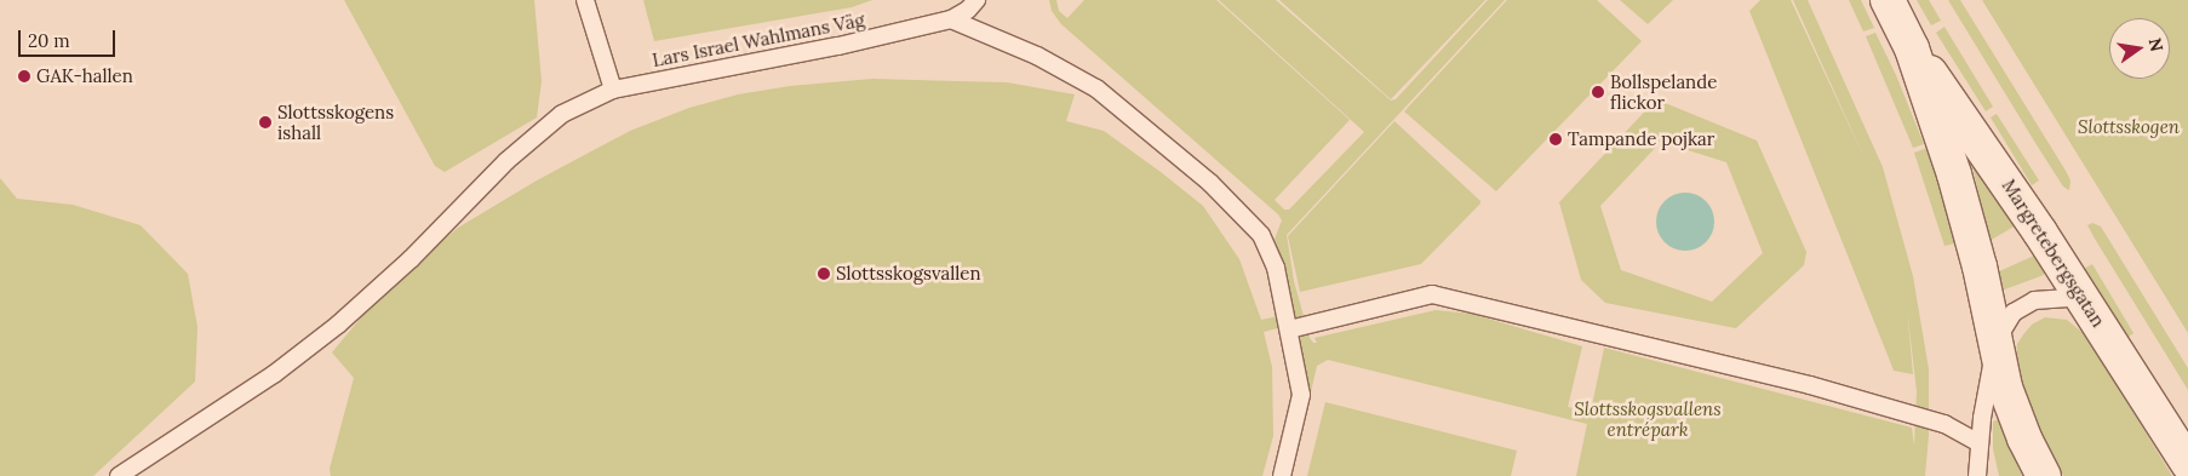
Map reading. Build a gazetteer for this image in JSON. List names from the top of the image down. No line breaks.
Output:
{"streets":{"main road":["Margretebergsgatan"],"lane":["Lars Israel Wahlmans Väg"]},"parks":["Slottsskogen","Slottsskogsvallens entrépark"],"places":["GAK-hallen","Bollspelande flickor","Slottsskogens ishall","Tampande pojkar","Slottsskogsvallen"],"scale_bar":"20 m","north":"right"}
